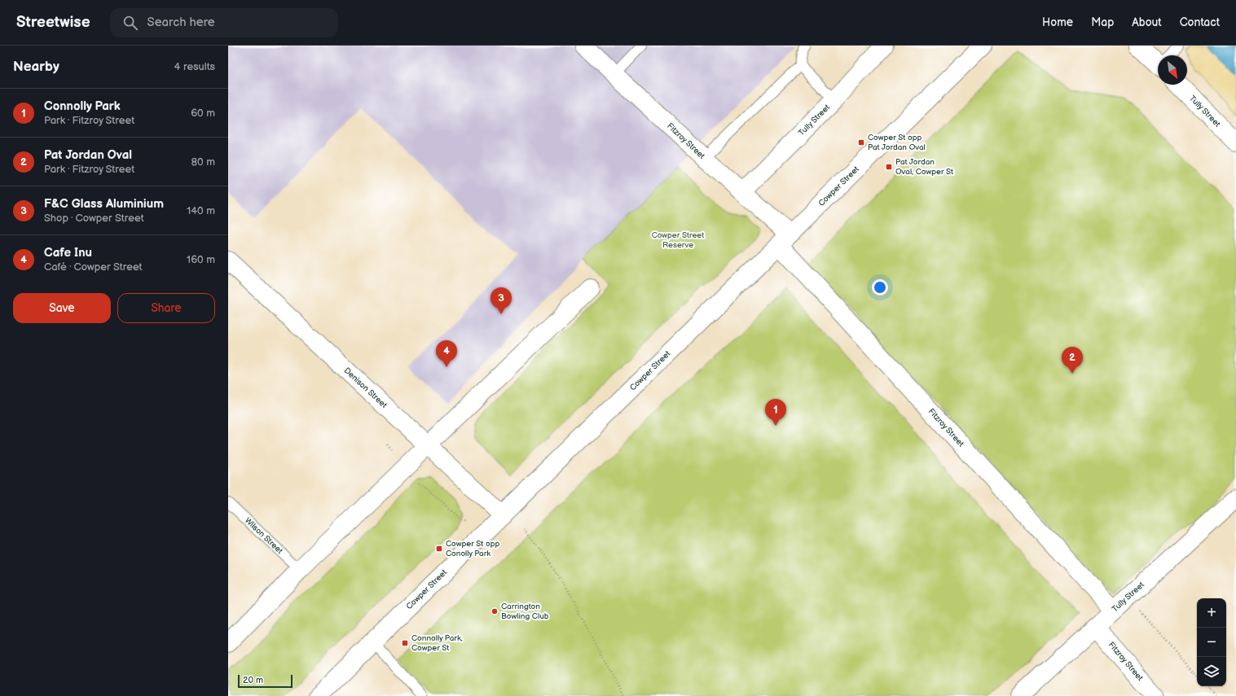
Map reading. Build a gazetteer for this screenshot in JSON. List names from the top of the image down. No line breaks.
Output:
{"streets":{"street":["Tully Street","Fitzroy Street","Cowper Street","Denison Street"],"lane":["Wilson Street"]},"crossings":[["Tully Street","Fitzroy Street"],["Fitzroy Street","Cowper Street"],["Cowper Street","Denison Street"]],"parks":["Cowper Street Reserve"],"places":{"transit":["Cowper St opp Pat Jordan Oval","Pat Jordan Oval, Cowper St","Cowper St opp Conolly Park","Connolly Park, Cowper St"],"other":["Carrington Bowling Club"]},"scale_bar":"20 m","north":"bottom right","page":{"header":"Streetwise","search":"Search here","nav":["Home","Map","About","Contact"],"heading":["Nearby","4 results"],"list":[{"mark":"1","name":"Connolly Park","note":"Park · Fitzroy Street","value":"60 m"},{"mark":"2","name":"Pat Jordan Oval","note":"Park · Fitzroy Street","value":"80 m"},{"mark":"3","name":"F&C Glass Aluminium","note":"Shop · Cowper Street","value":"140 m"},{"mark":"4","name":"Cafe Inu","note":"Café · Cowper Street","value":"160 m"}],"buttons":["Save","Share"],"pins":["3","4","2","1"],"map_buttons":["+","−"],"scale":"20 m"}}
